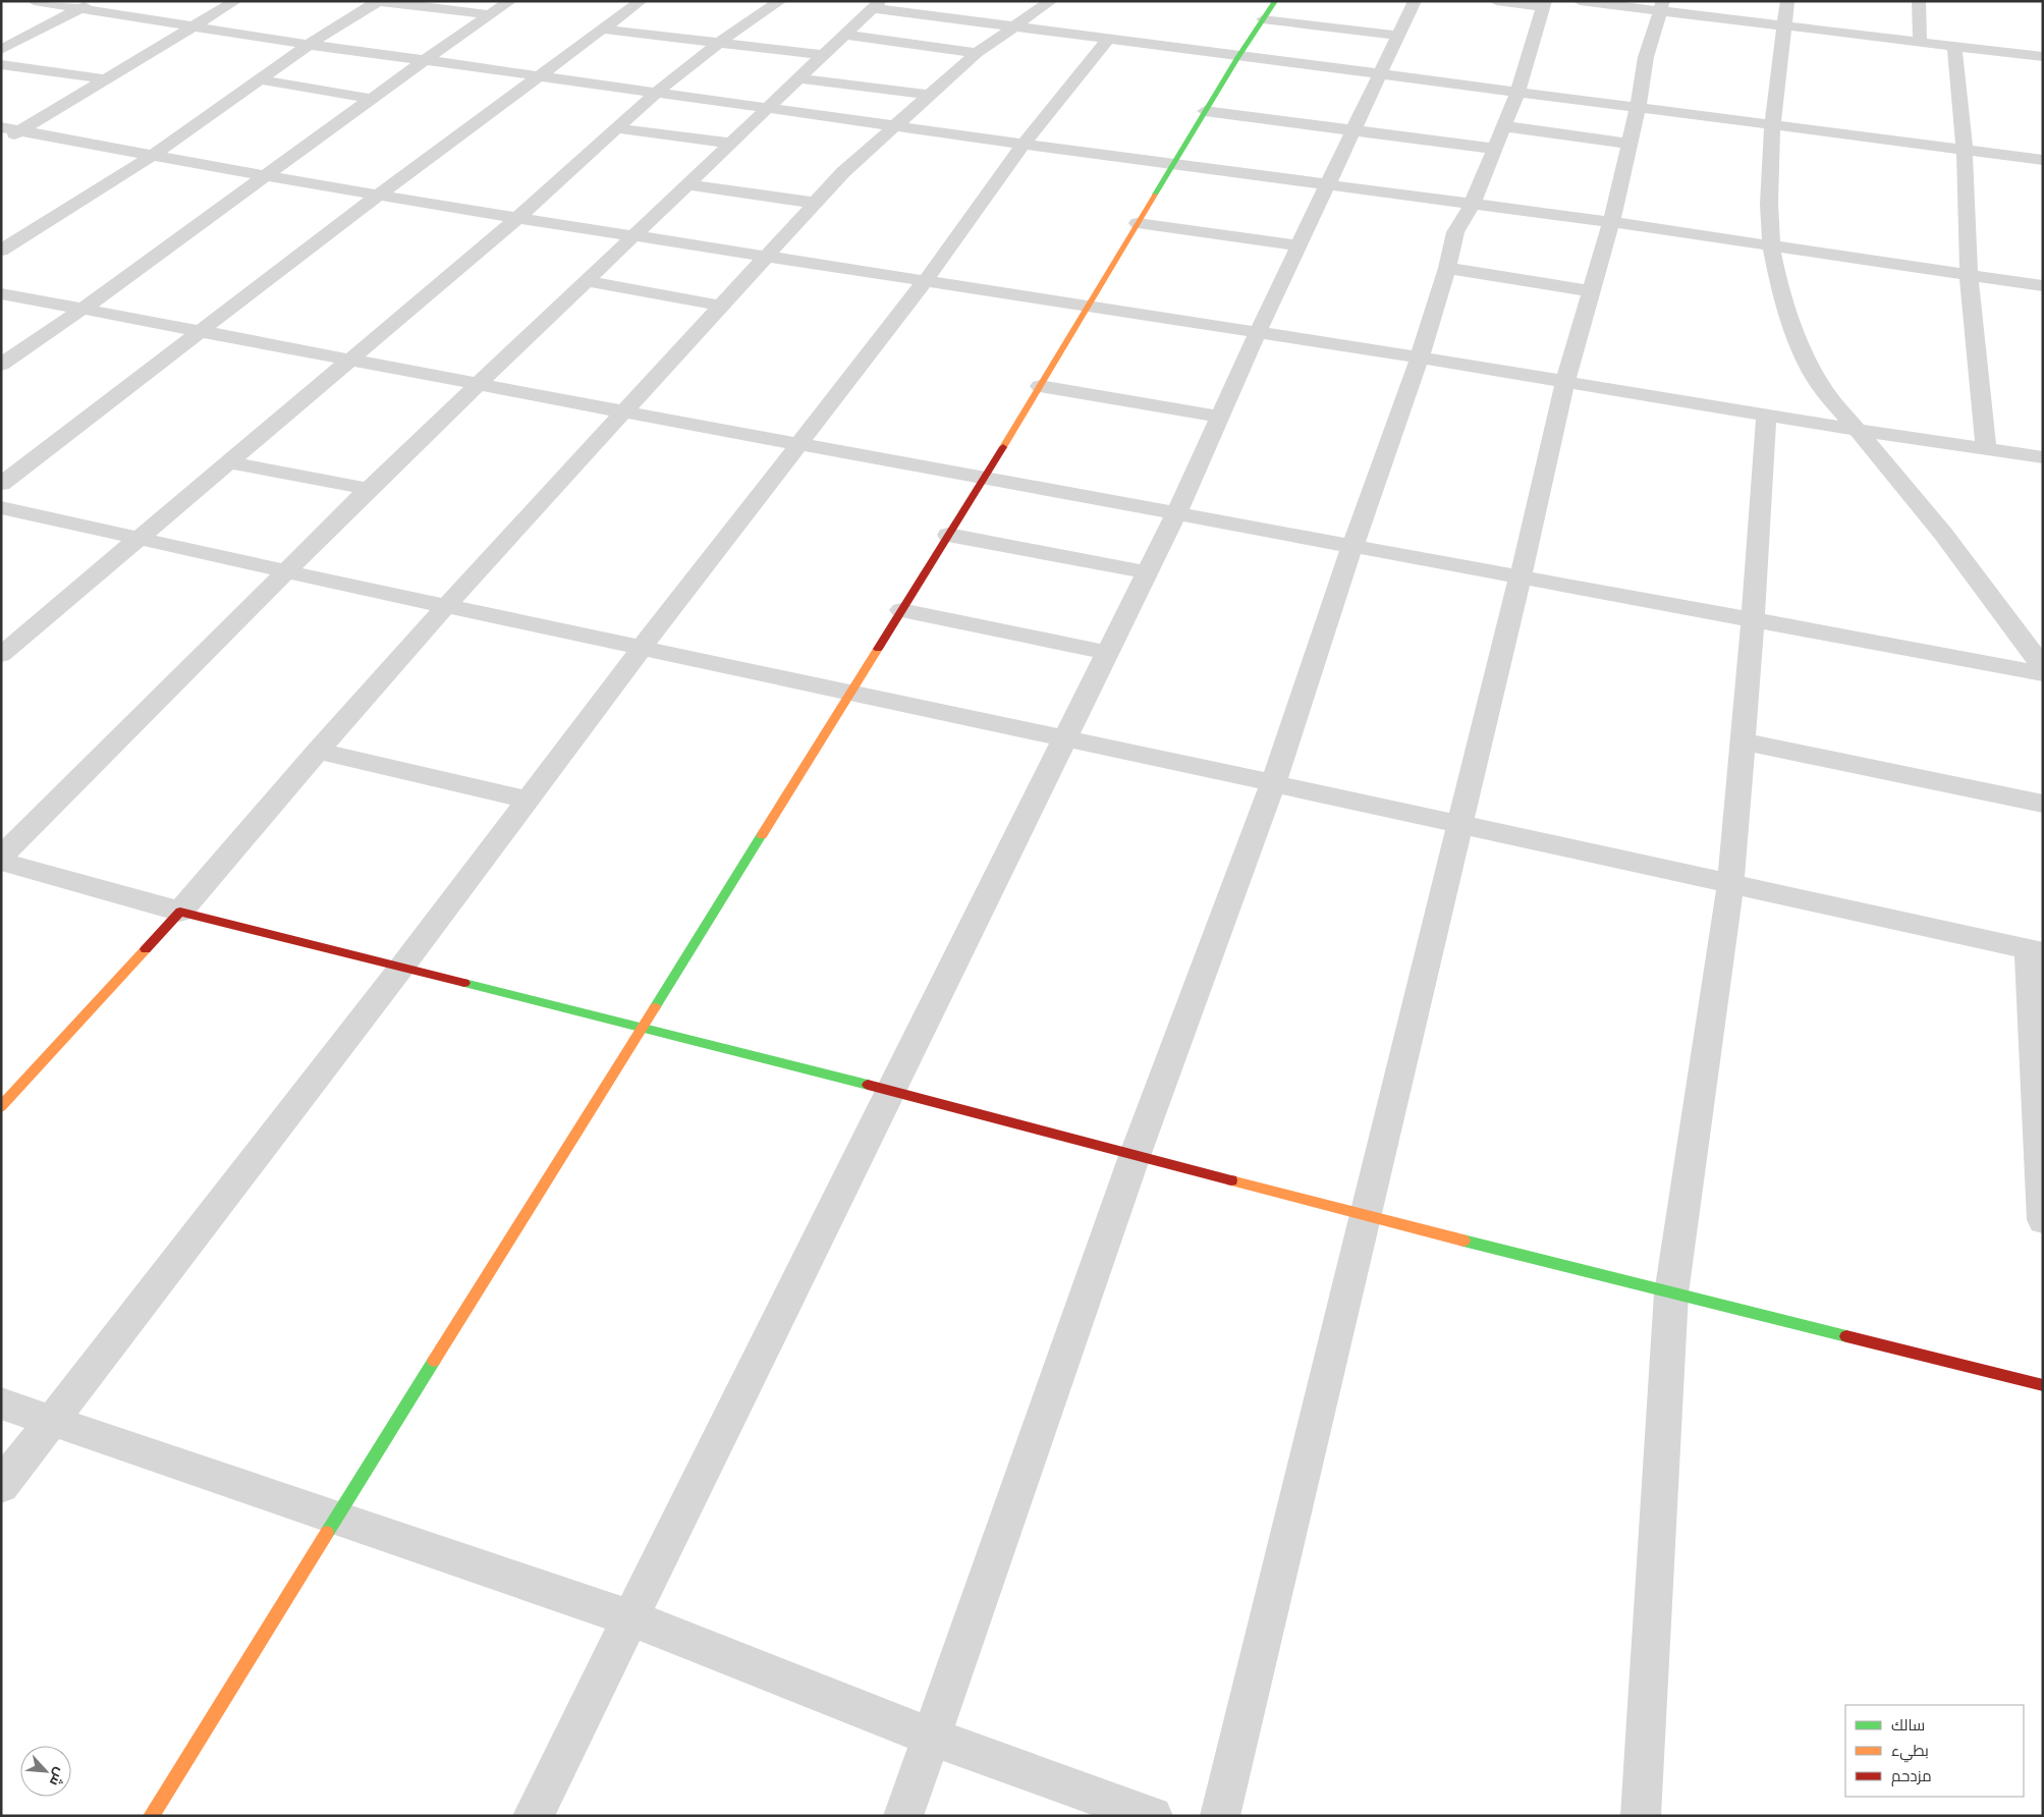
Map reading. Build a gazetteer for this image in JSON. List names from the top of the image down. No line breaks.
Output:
{"legend":["سالك","بطيء","مزدحم"],"north":"bottom right"}
